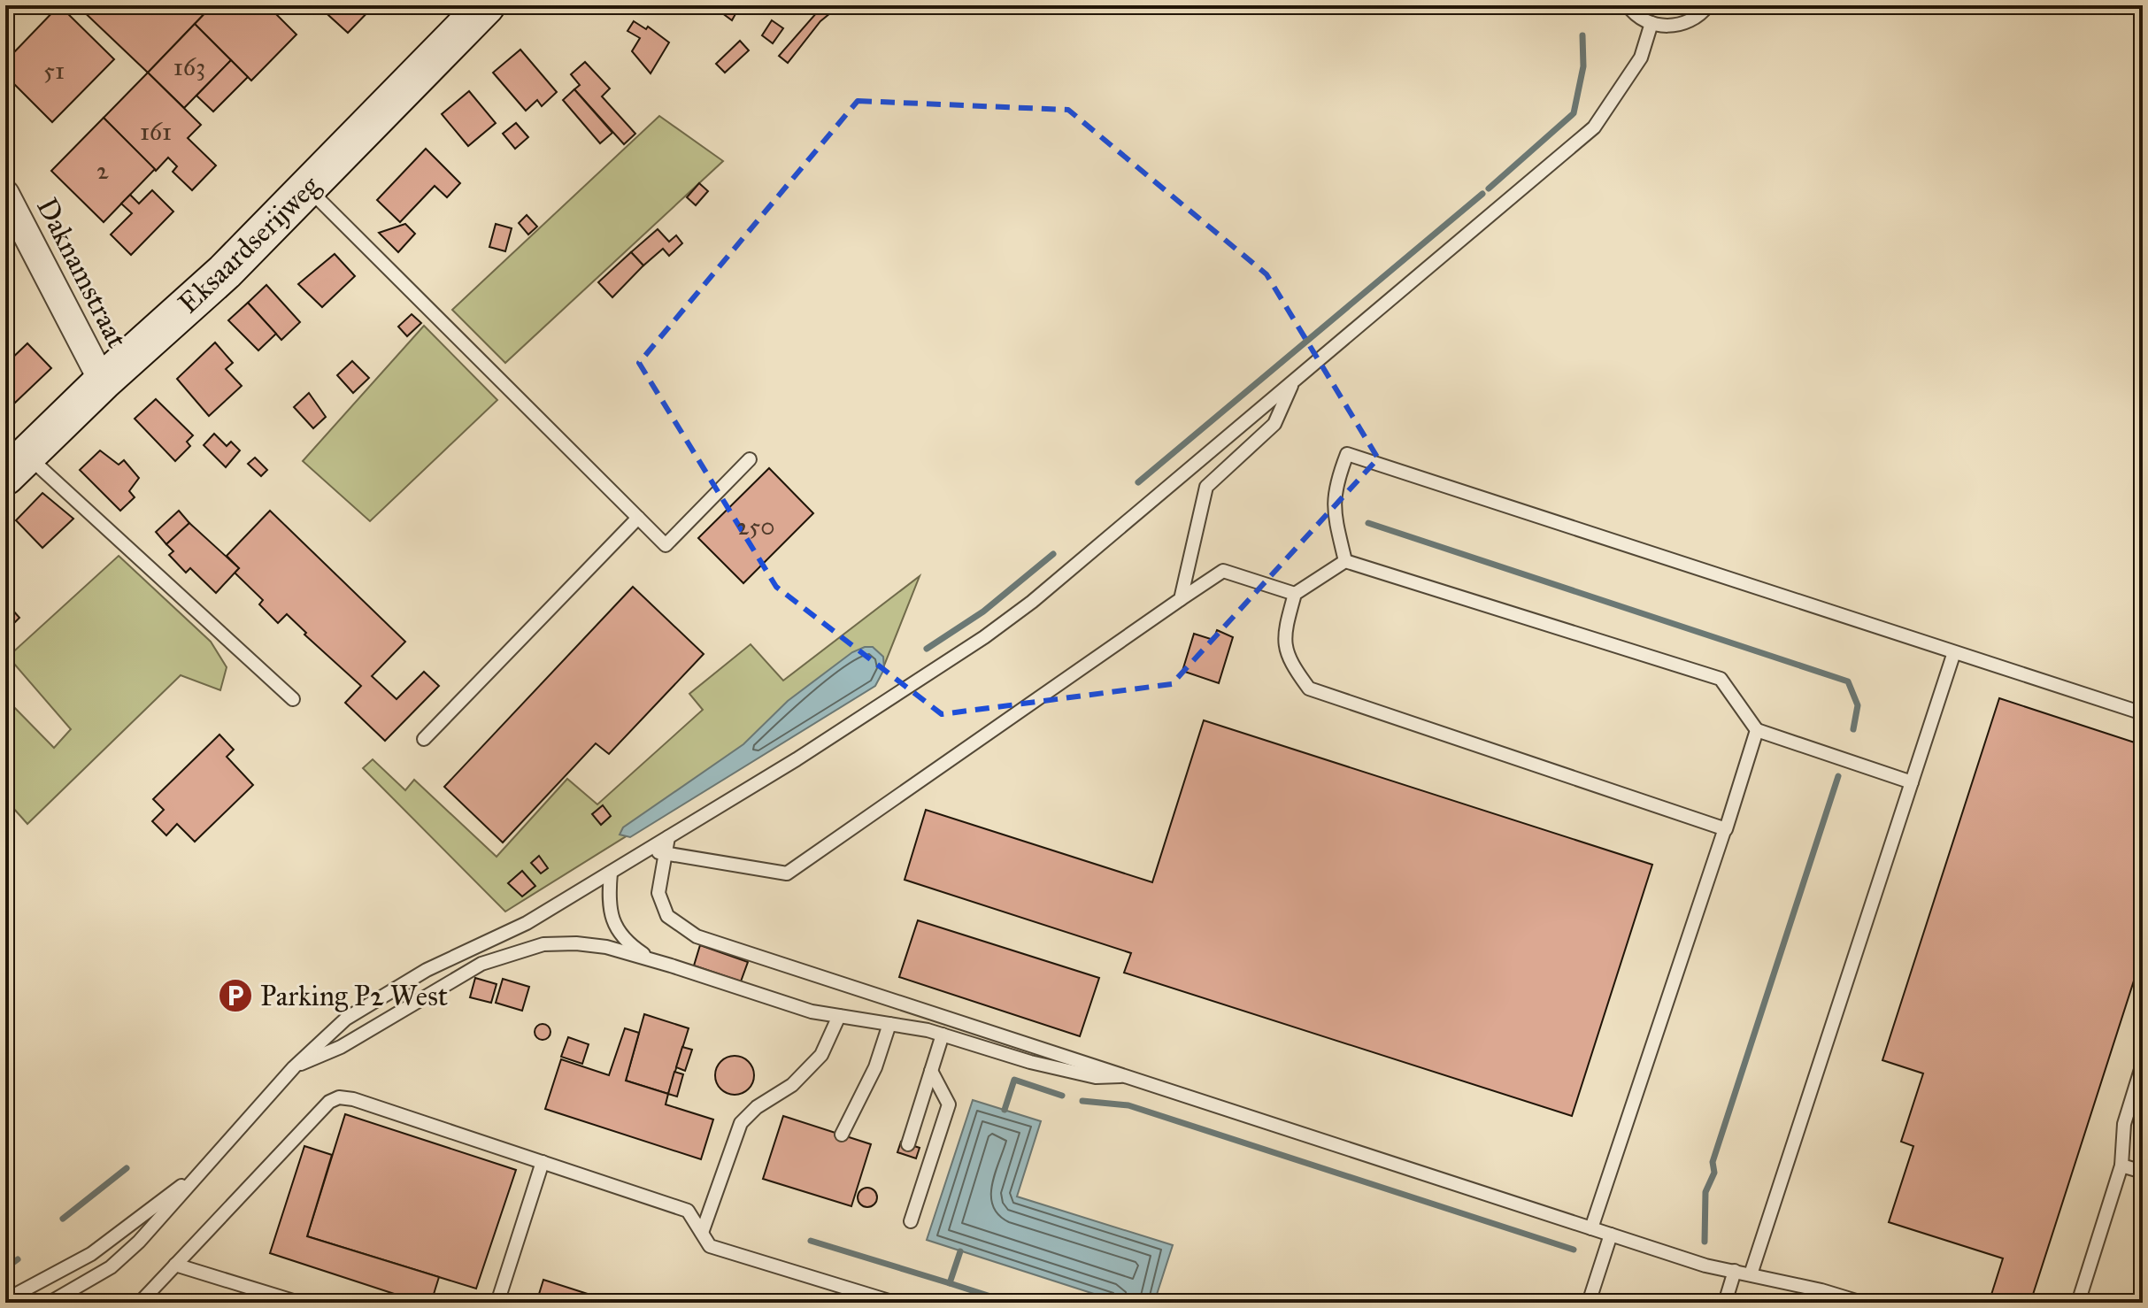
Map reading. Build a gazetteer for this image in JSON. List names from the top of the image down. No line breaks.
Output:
{"streets":{"street":["Eksaardserijweg","Daknamstraat"]},"crossings":[["Eksaardserijweg","Daknamstraat"]],"places":{"parking":["Parking P2 West"]},"house_numbers":["163","51","161","2","250"]}
